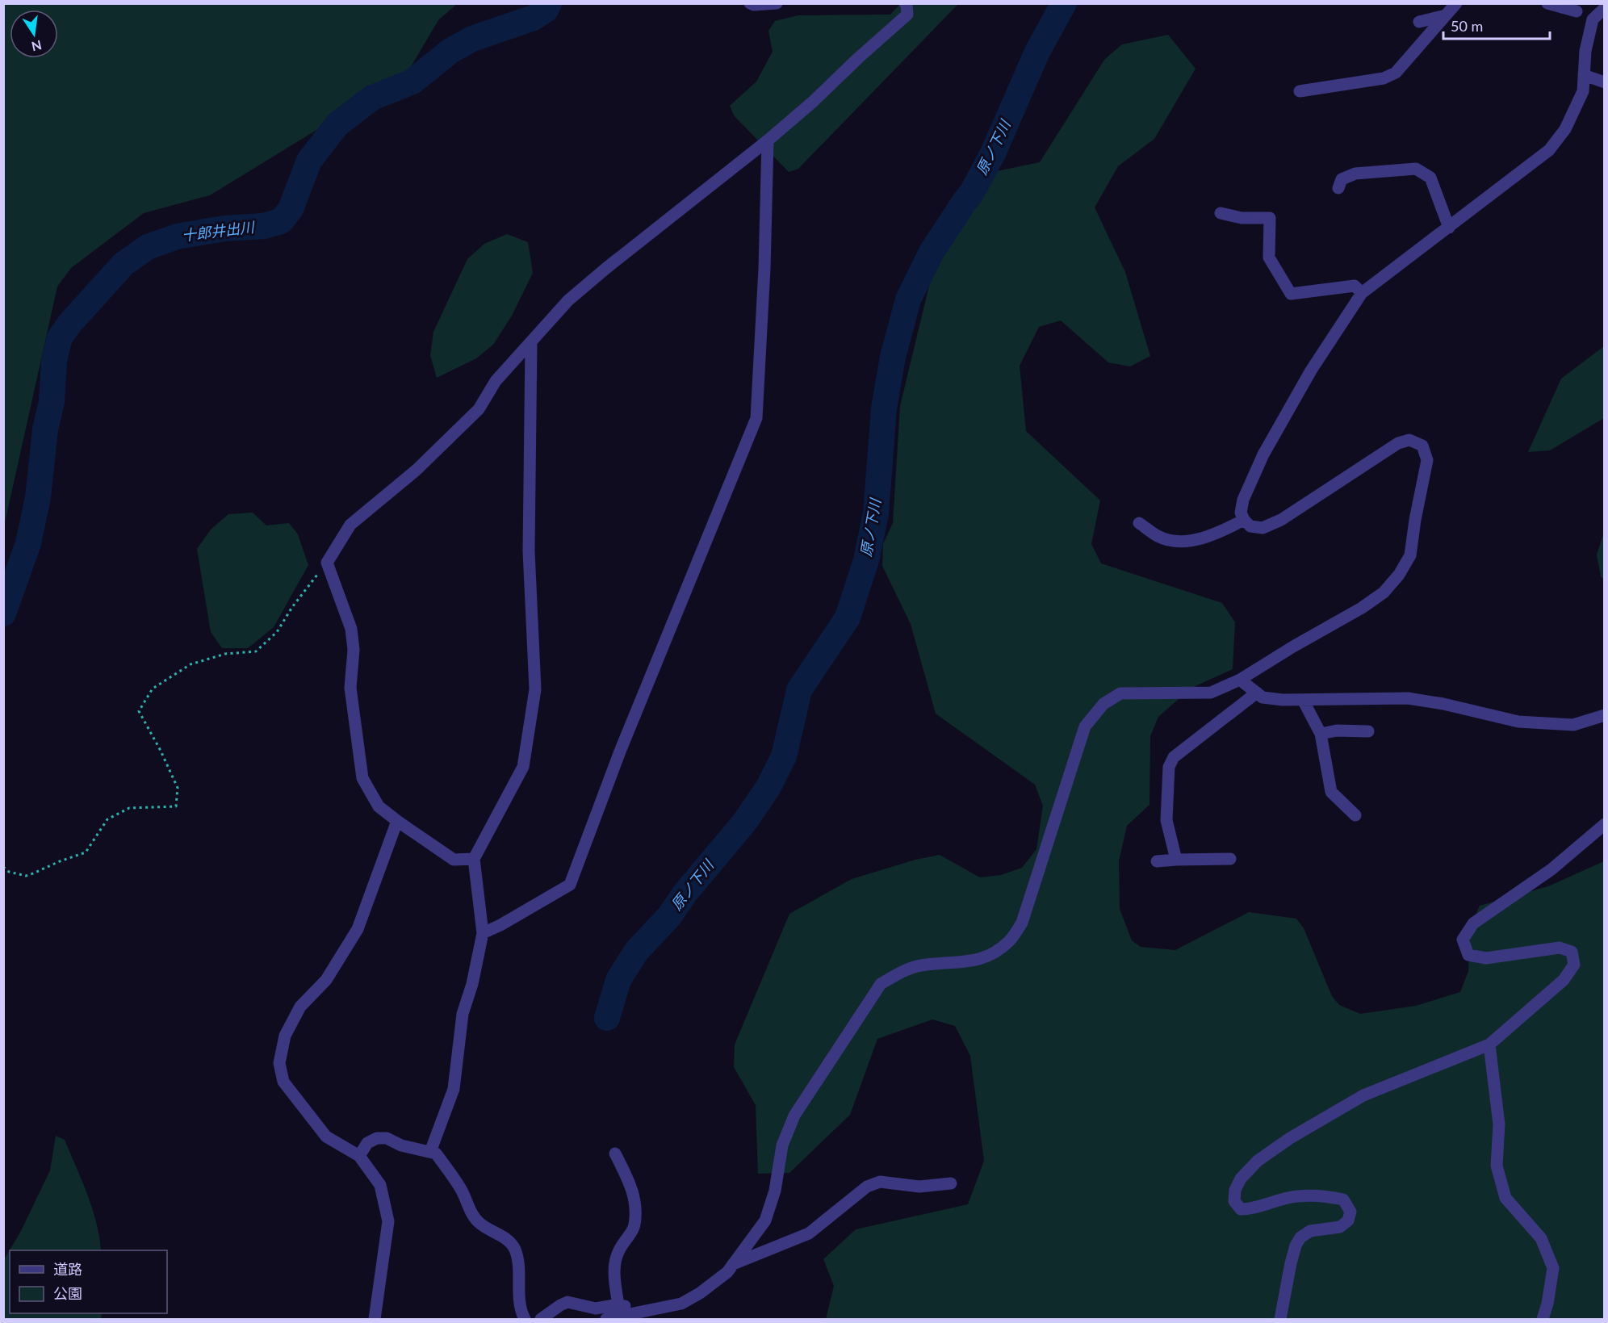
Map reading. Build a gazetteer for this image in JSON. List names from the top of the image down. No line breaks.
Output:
{"water":["原ノ下川","十郎井出川"],"legend":["道路","公園"],"scale_bar":"50 m","north":"bottom"}
